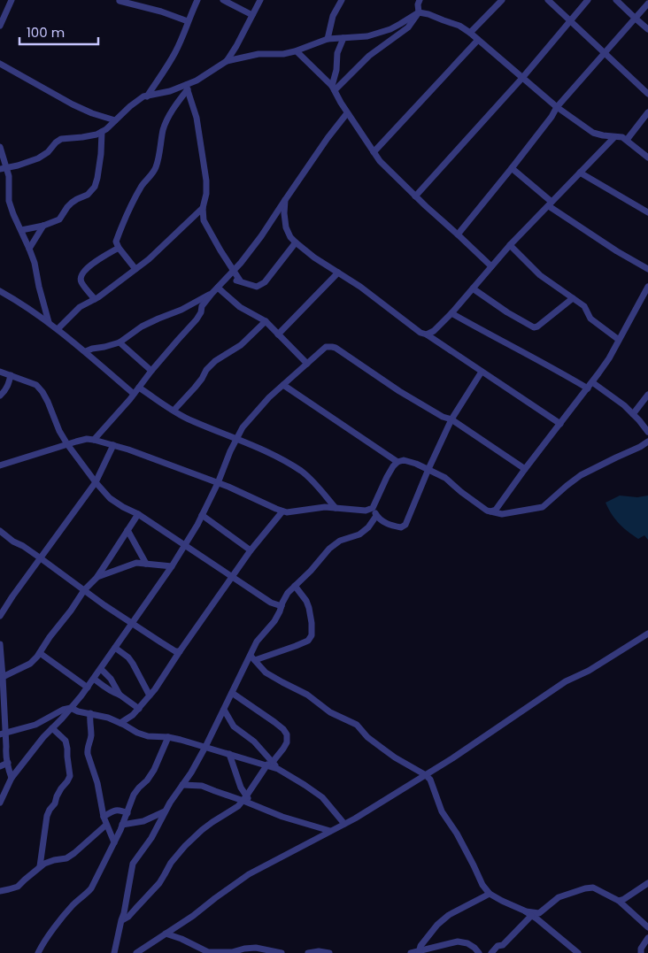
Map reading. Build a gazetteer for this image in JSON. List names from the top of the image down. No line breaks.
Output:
{"scale_bar":"100 m"}
